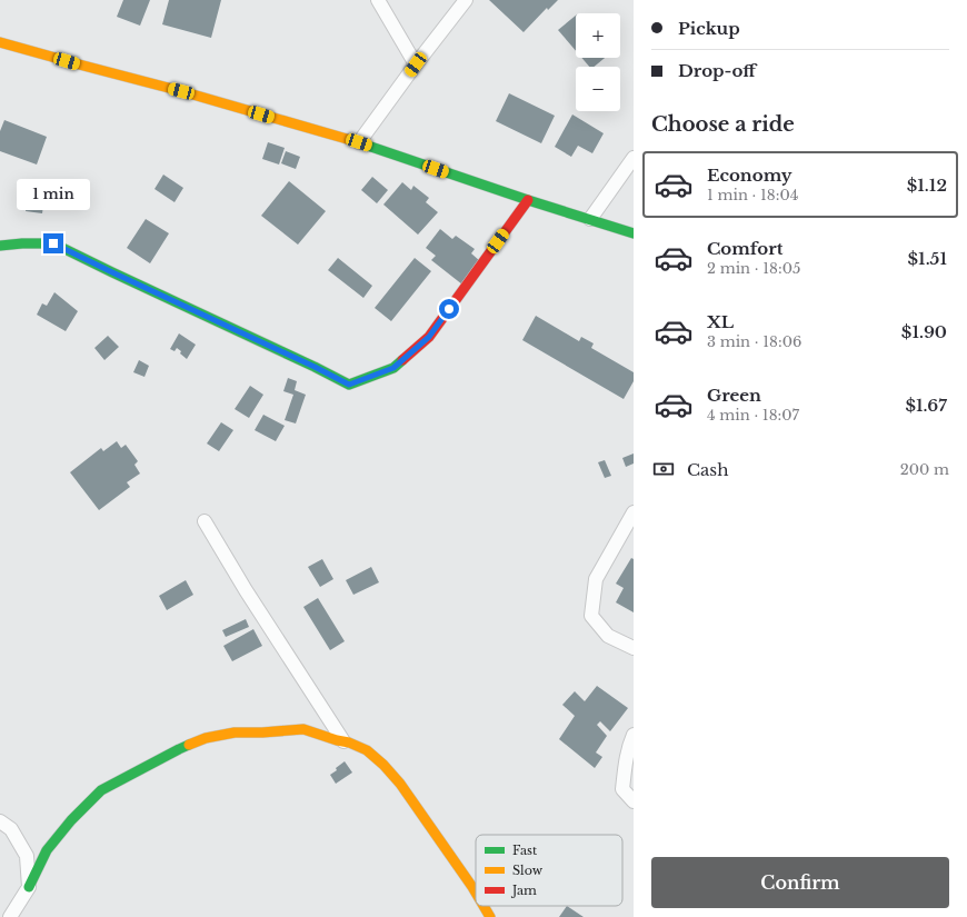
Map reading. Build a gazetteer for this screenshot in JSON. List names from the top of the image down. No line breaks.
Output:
{"legend":["Fast","Slow","Jam"],"page":{"banner":["Pickup","Drop-off"],"map_buttons":["+","−"],"heading":"Choose a ride","list":[{"name":"Economy","note":"1 min · 18:04","value":"$1.12"},{"name":"Comfort","note":"2 min · 18:05","value":"$1.51"},{"name":"XL","note":"3 min · 18:06","value":"$1.90"},{"name":"Green","note":"4 min · 18:07","value":"$1.67"}],"bubble":"1 min","pay":["Cash","200 m"],"buttons":"Confirm"}}
